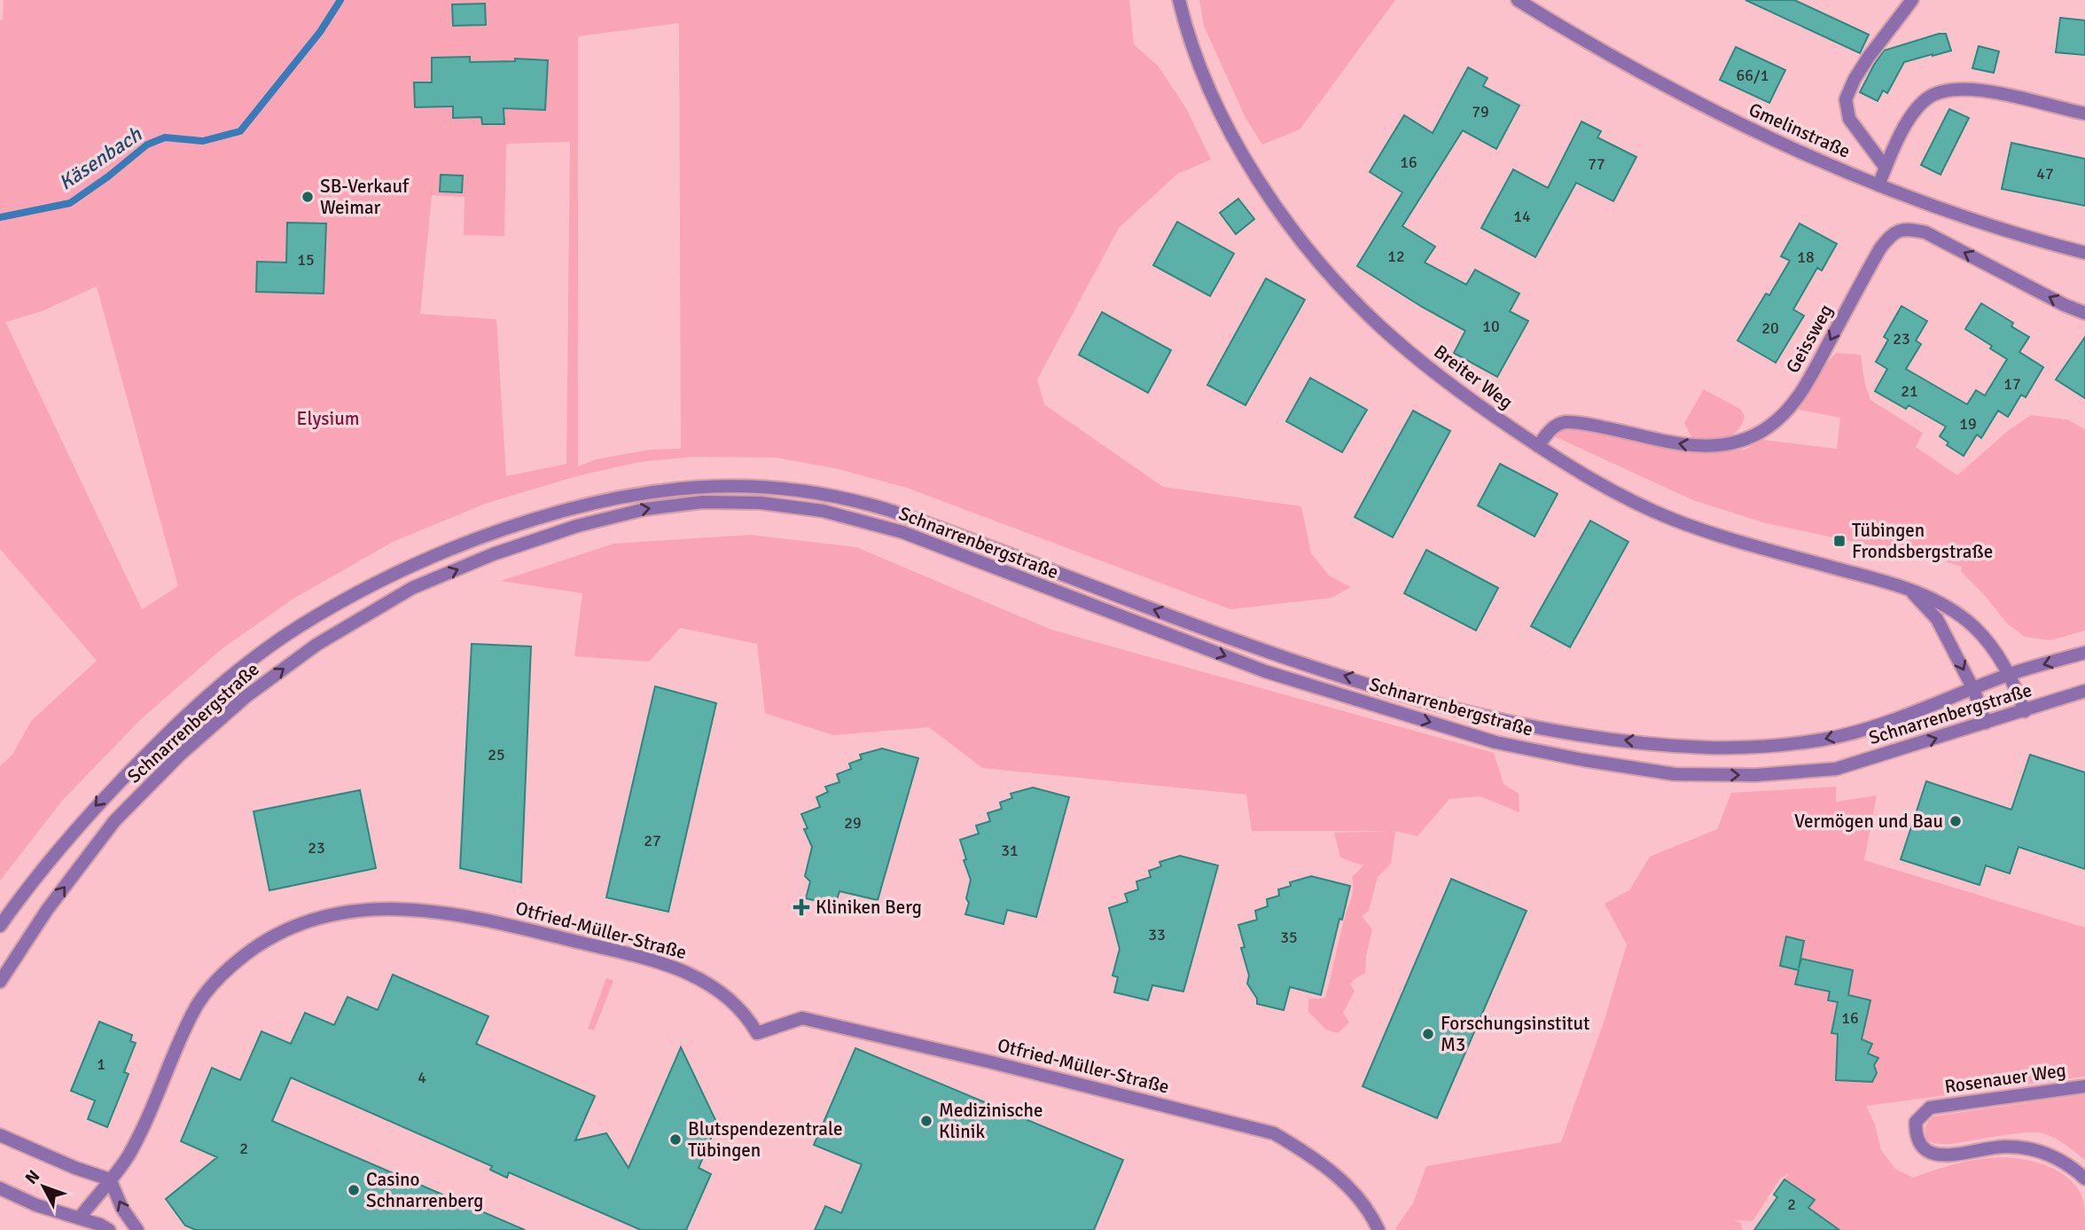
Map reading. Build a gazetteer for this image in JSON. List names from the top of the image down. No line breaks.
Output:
{"streets":{"street":["Gmelinstraße","Geissweg","Breiter Weg","Schnarrenbergstraße","Otfried-Müller-Straße","Rosenauer Weg"]},"crossings":[["Geissweg","Breiter Weg"],["Breiter Weg","Schnarrenbergstraße"]],"one_way":["Geissweg"],"water":["Käsenbach"],"parks":["Elysium"],"places":{"other":["SB-Verkauf Weimar","Vermögen und Bau","Forschungsinstitut M3","Medizinische Klinik","Blutspendezentrale Tübingen","Casino Schnarrenberg"],"transit":["Tübingen Frondsbergstraße"],"health":["Kliniken Berg"]},"house_numbers":["66/1","79","16","77","47","14","12","18","15","10","20","23","17","21","19","25","29","27","23","31","33","35","16","1","4","2","2"],"north":"top left"}
